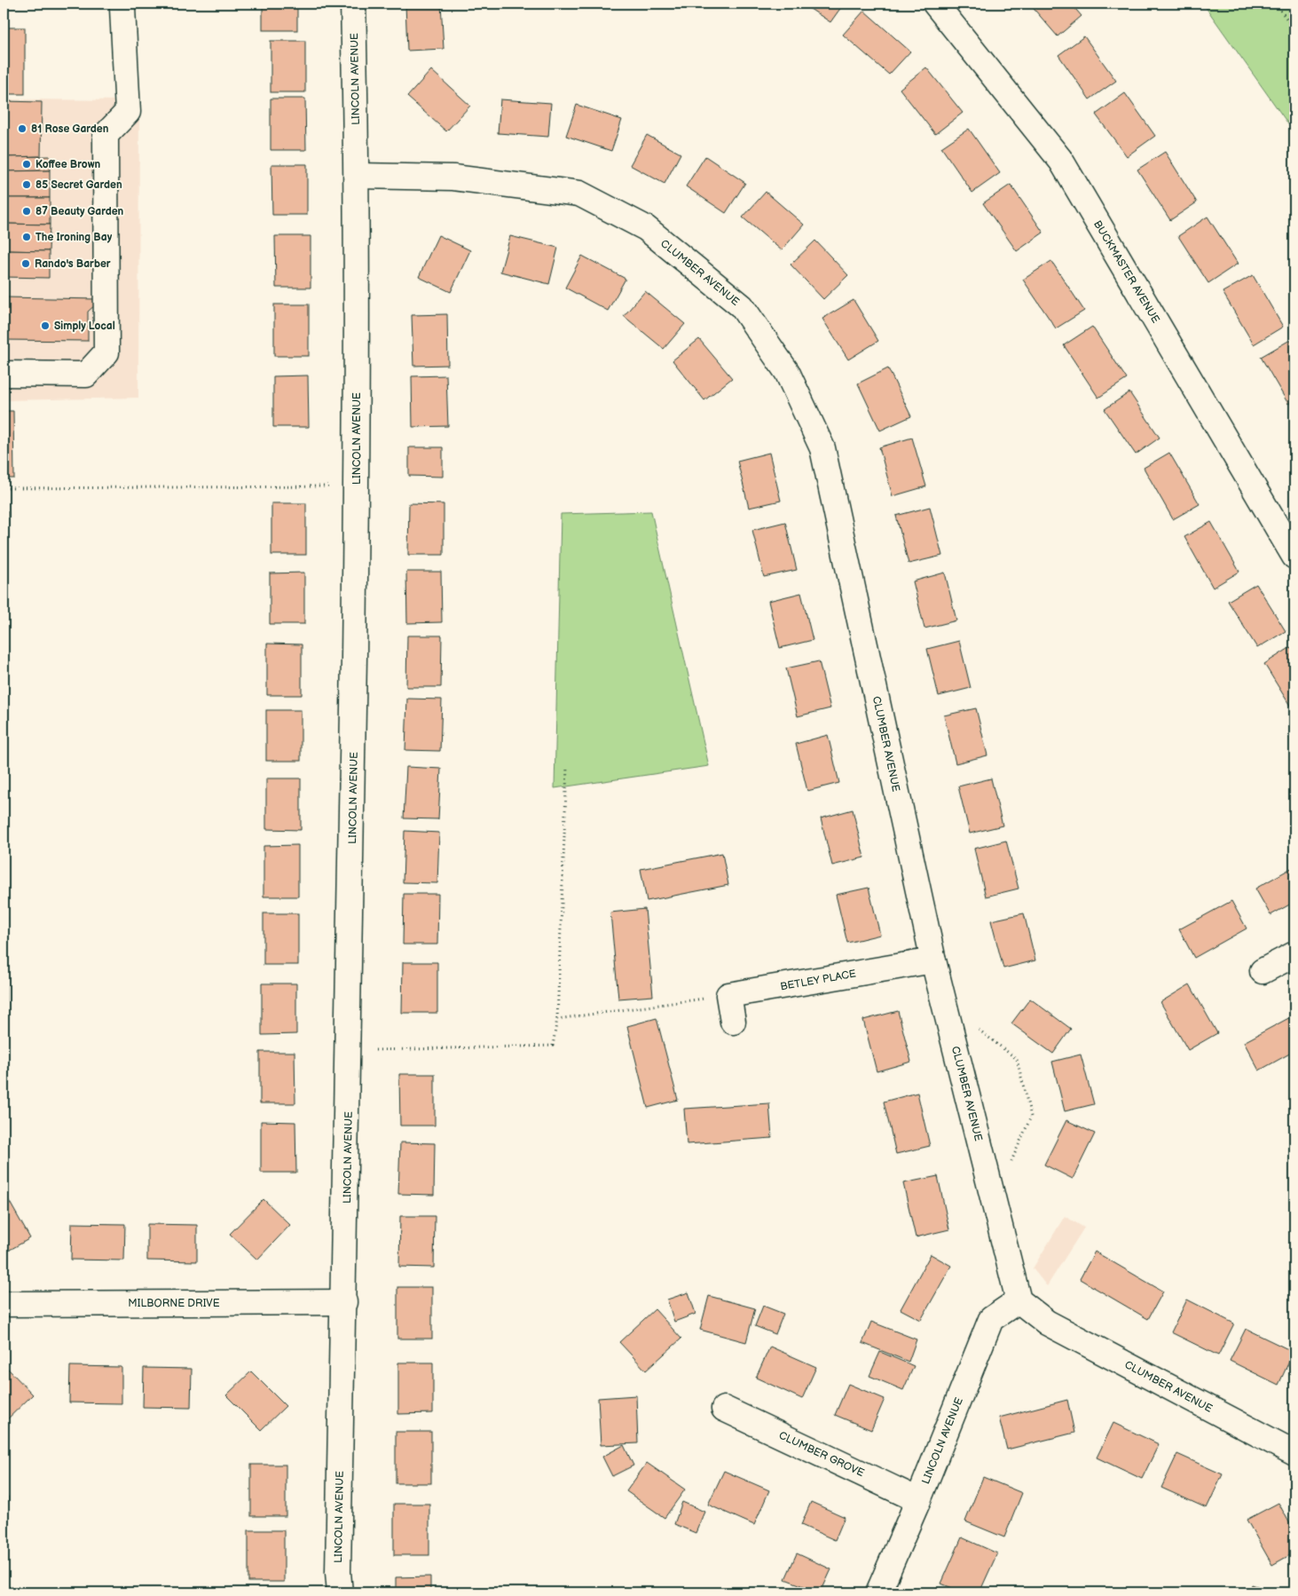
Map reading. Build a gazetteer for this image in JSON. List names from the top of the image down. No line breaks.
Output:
{"streets":{"street":["LINCOLN AVENUE","BUCKMASTER AVENUE","CLUMBER AVENUE","BETLEY PLACE","MILBORNE DRIVE","CLUMBER GROVE"]},"crossings":[["LINCOLN AVENUE","CLUMBER AVENUE"],["LINCOLN AVENUE","MILBORNE DRIVE"],["LINCOLN AVENUE","CLUMBER GROVE"],["CLUMBER AVENUE","BETLEY PLACE"]],"places":["81 Rose Garden","Koffee Brown","85 Secret Garden","87 Beauty Garden","The Ironing Bay","Rando's Barber","Simply Local"]}
